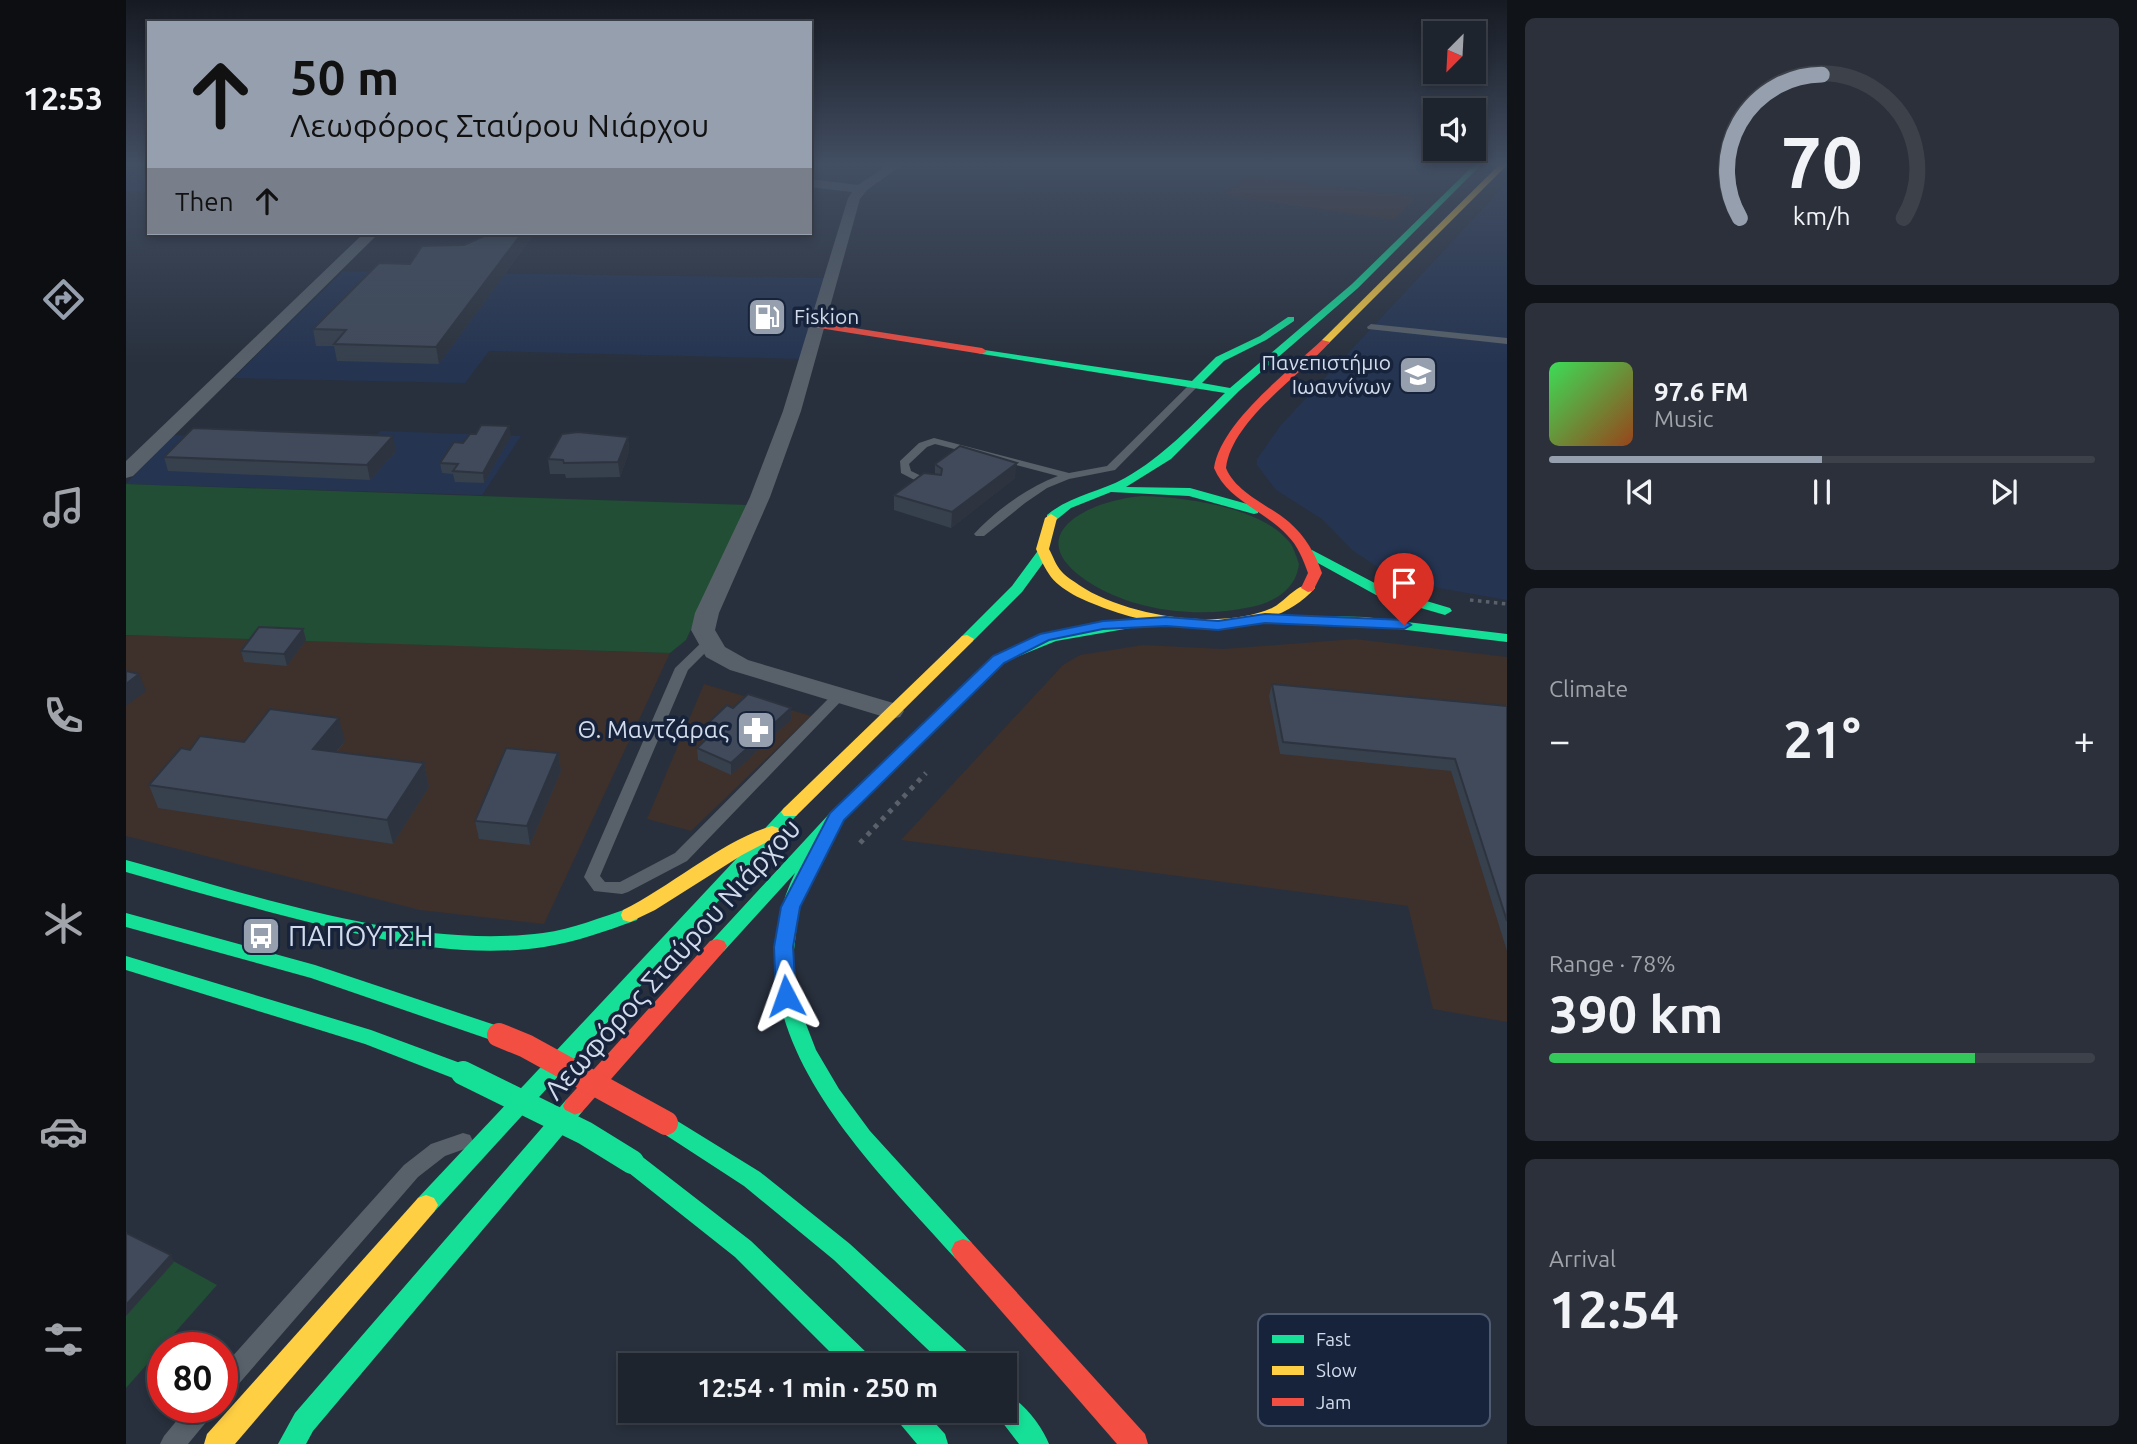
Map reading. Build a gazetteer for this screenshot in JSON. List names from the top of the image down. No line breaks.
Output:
{"streets":{"main road":["Λεωφόρος Σταύρου Νιάρχου"]},"places":{"fuel station":["Fiskion"],"school or university":["Πανεπιστήμιο Ιωαννίνων"],"pharmacy":["Θ. Μαντζάρας"],"bus stop":["ΠΑΠΟΥΤΣΗ"]},"legend":["Fast","Slow","Jam"],"north":"bottom left","page":{"tabs":"12:53","turn":["50 m","Λεωφόρος Σταύρου Νιάρχου"],"then":"Then","song":["97.6 FM","Music"],"tile":["Climate",["Range · 78%","390 km"],["Arrival","12:54"]],"heat":["−","21°","+"],"limit":"80","trip":"12:54 · 1 min · 250 m","gauge":["70","km/h"]}}
